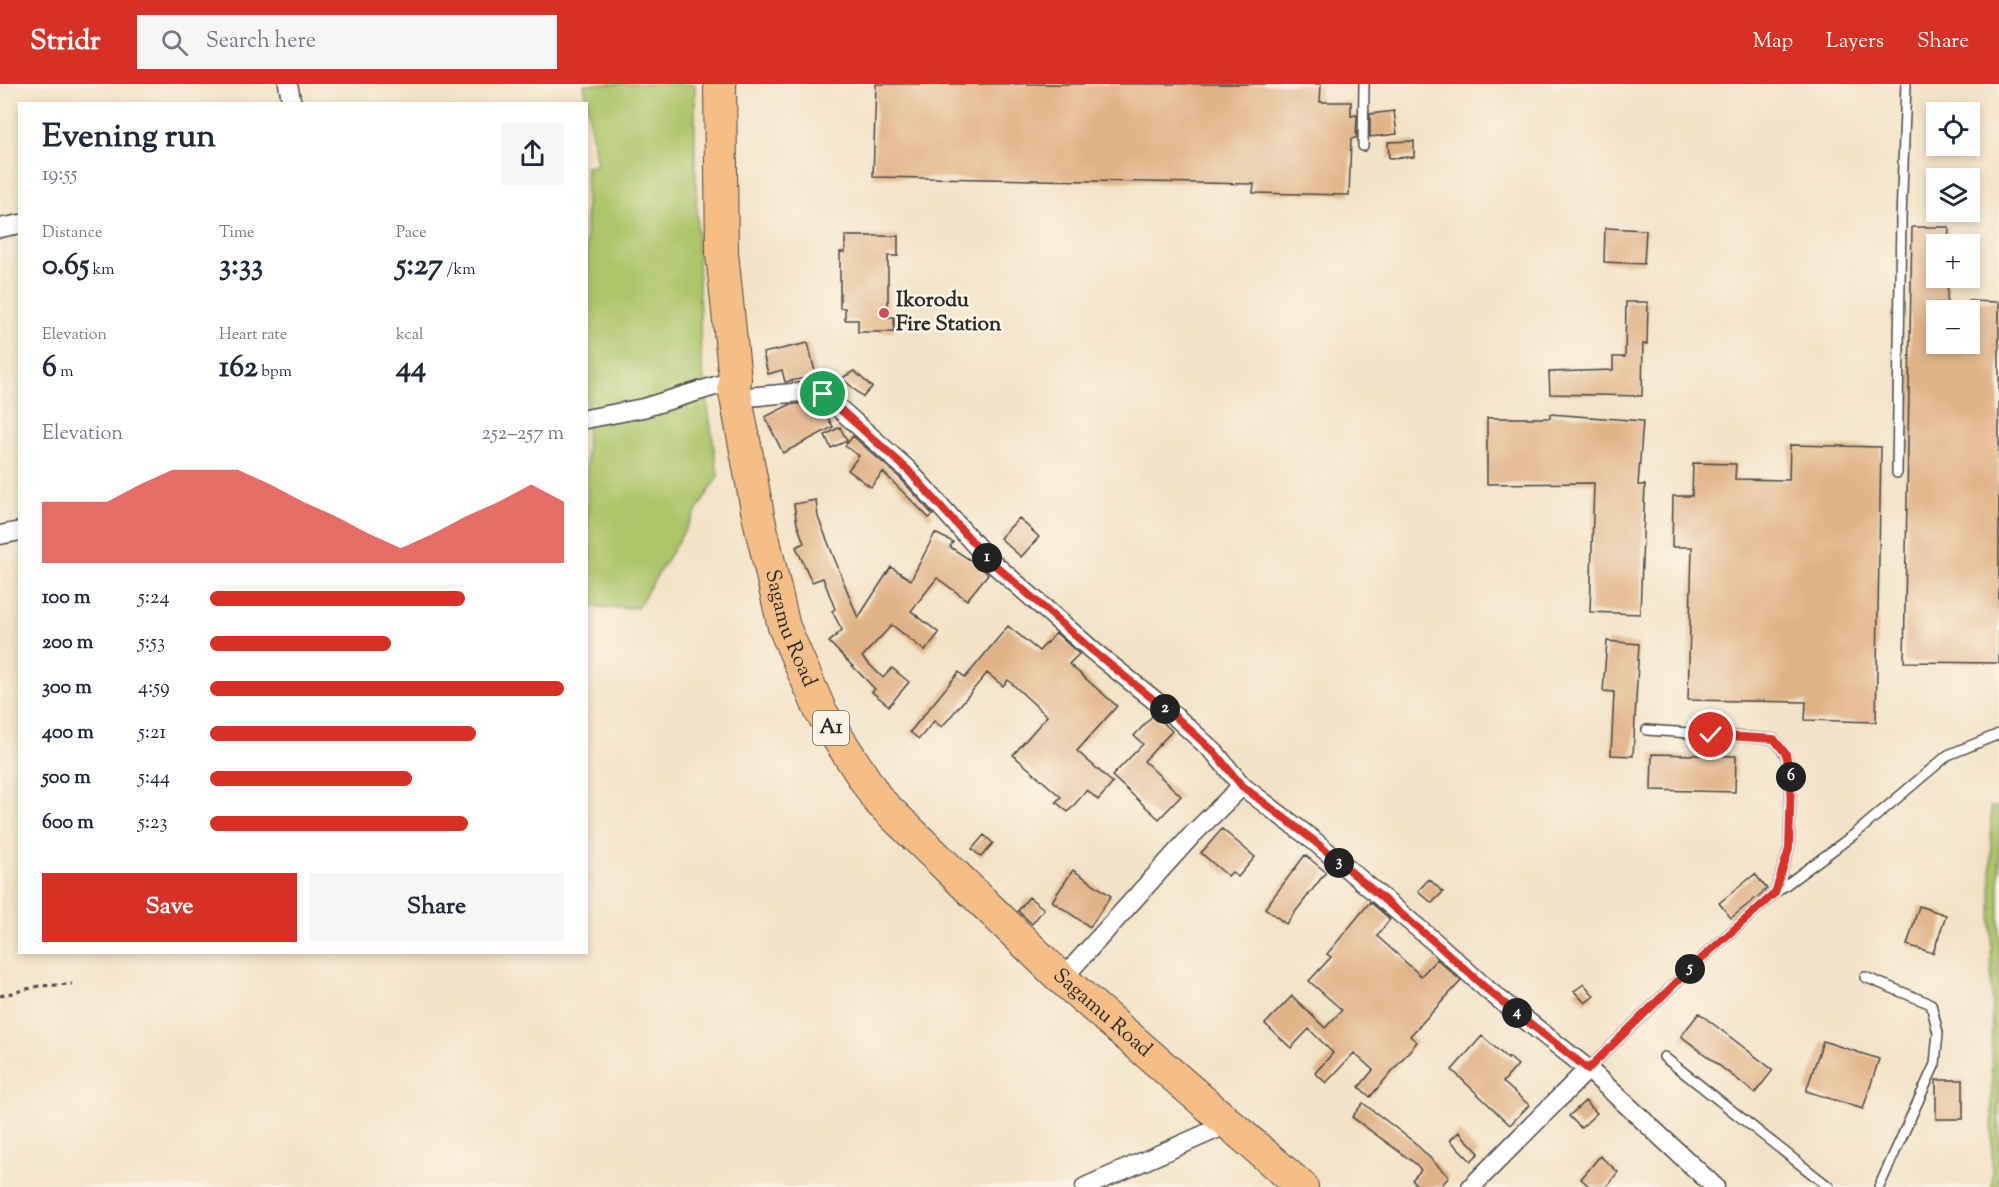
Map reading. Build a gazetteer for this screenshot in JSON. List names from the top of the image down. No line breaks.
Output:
{"streets":{"highway":["Sagamu Road","A1"]},"places":["Ikorodu Fire Station"],"page":{"header":"Stridr","search":"Search here","nav":["Map","Layers","Share"],"map_buttons":["+","−"],"heading":["Evening run","19:55"],"stats":[["Distance","0.65 km"],["Time","3:33"],["Pace","5:27 /km"],["Elevation","6 m"],["Heart rate","162 bpm"],["kcal","44"]],"chart":["Elevation","252–257 m"],"pins":["1","2","6","3","5","4"],"list":[{"name":"100 m","note":"5:24"},{"name":"200 m","note":"5:53"},{"name":"300 m","note":"4:59"},{"name":"400 m","note":"5:21"},{"name":"500 m","note":"5:44"},{"name":"600 m","note":"5:23"}],"buttons":["Save","Share"]}}
